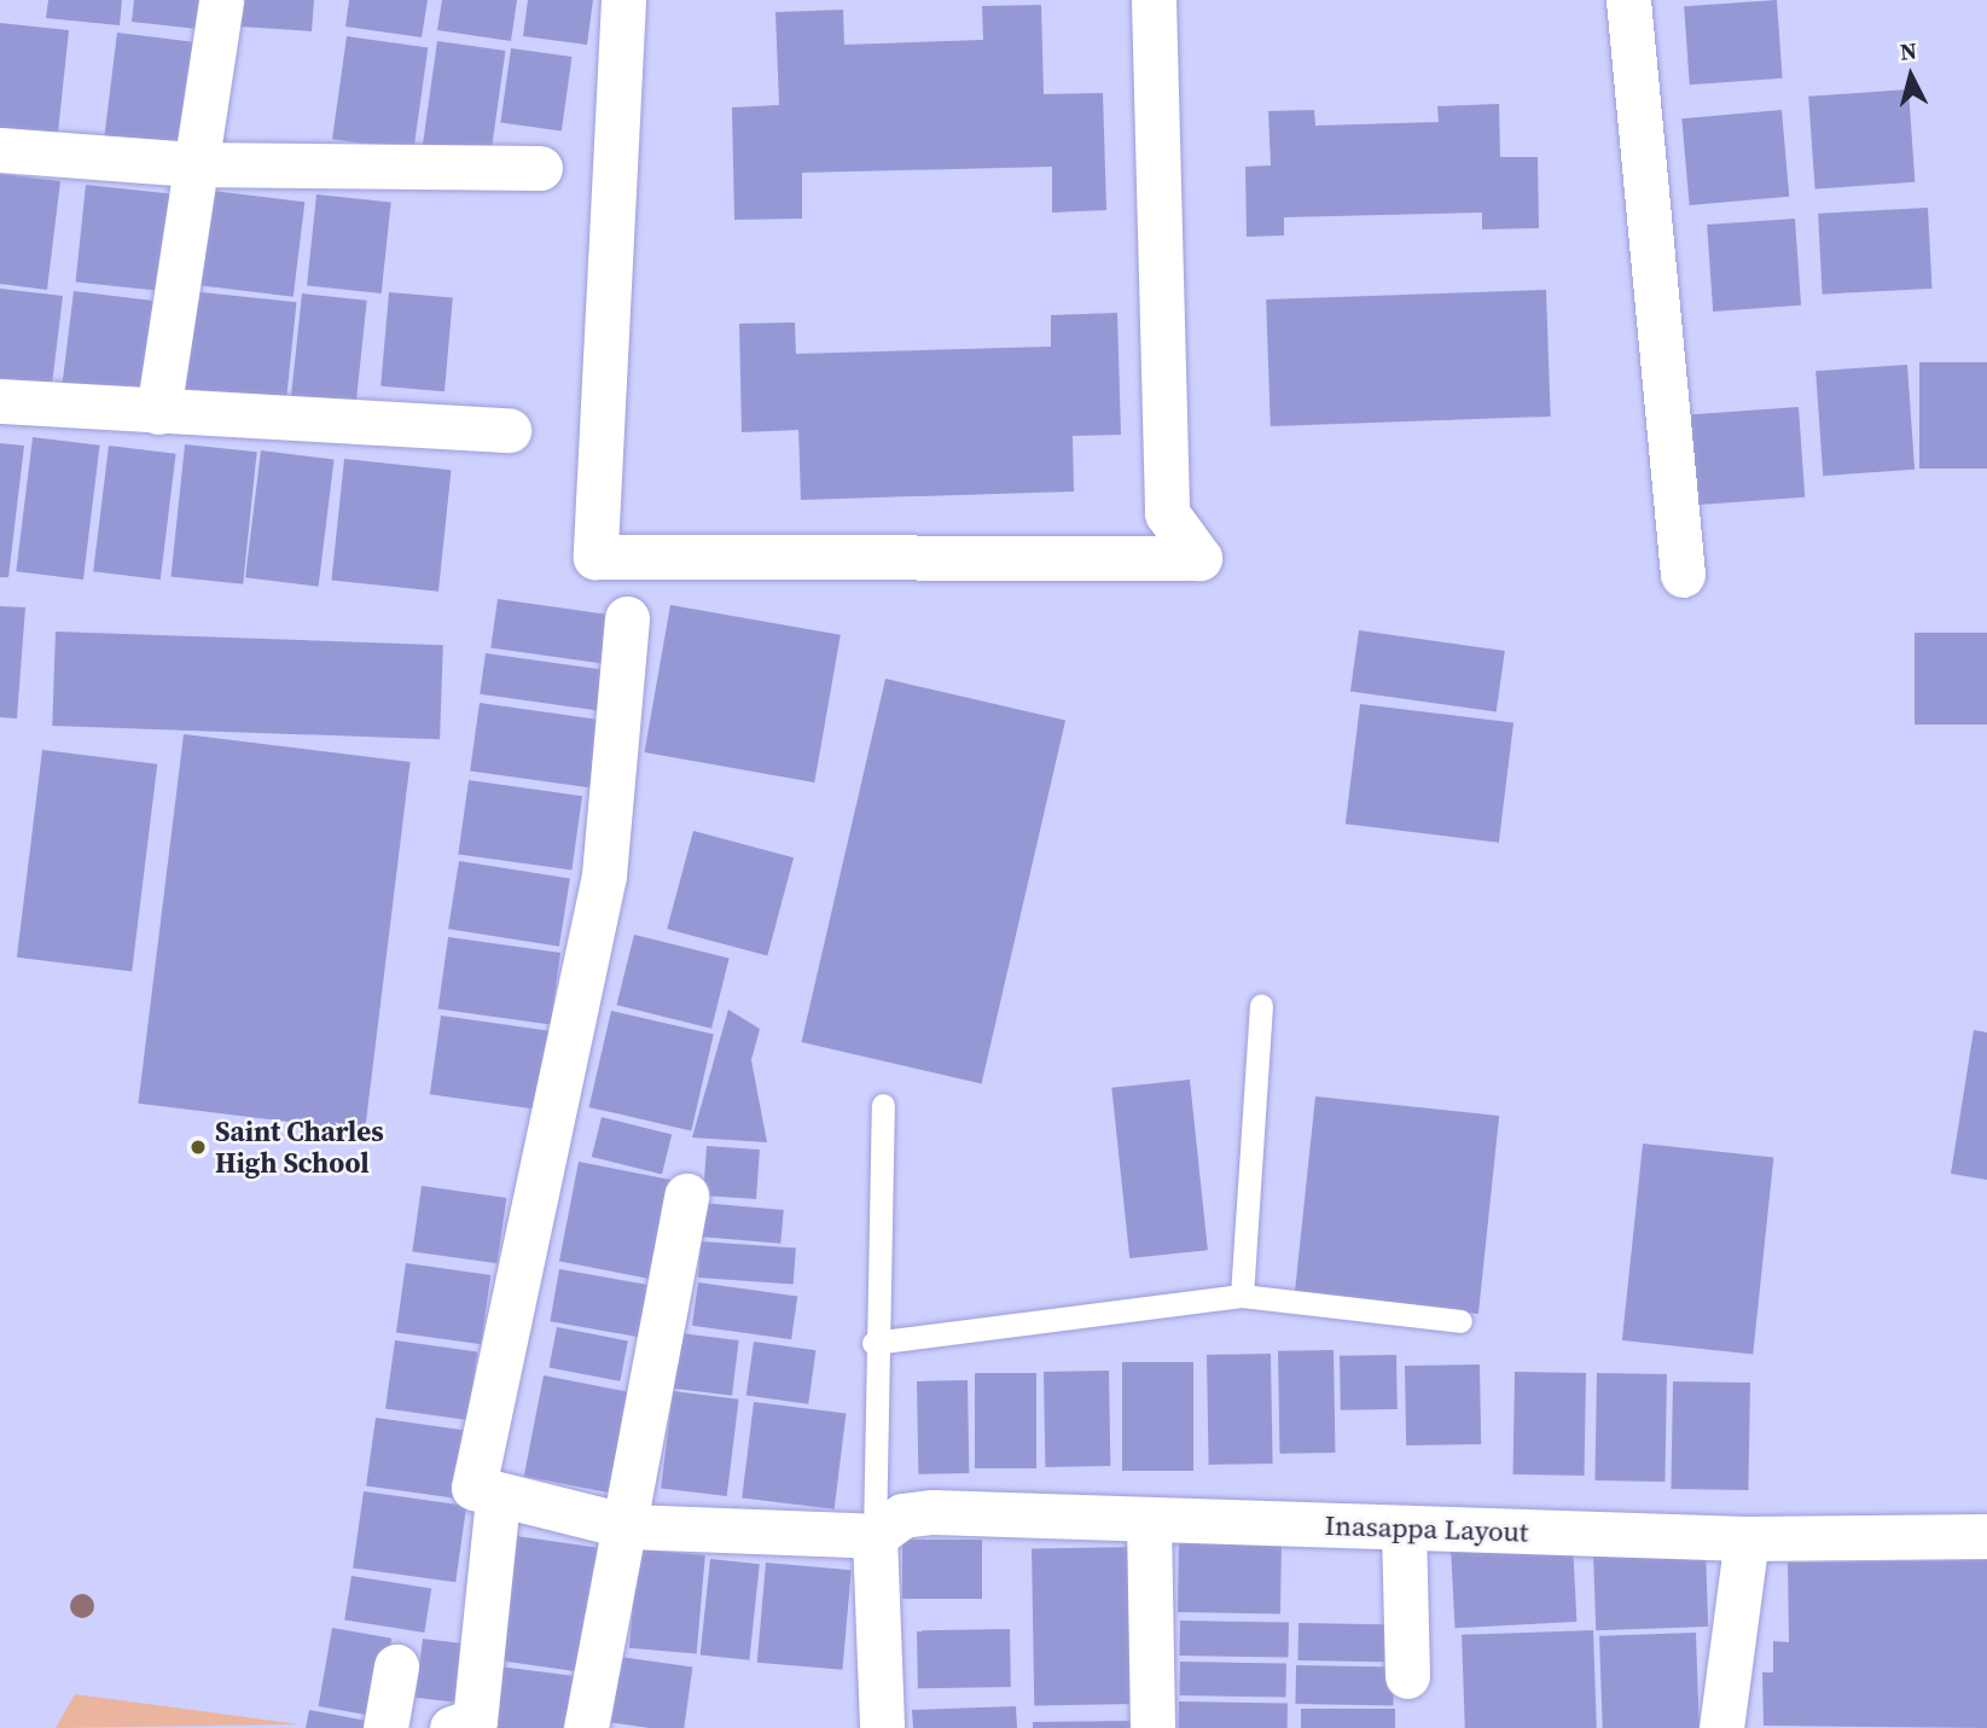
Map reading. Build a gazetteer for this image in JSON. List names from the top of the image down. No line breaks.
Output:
{"streets":{"street":["Inasappa Layout"]},"places":["Saint Charles High School"],"north":"top"}
